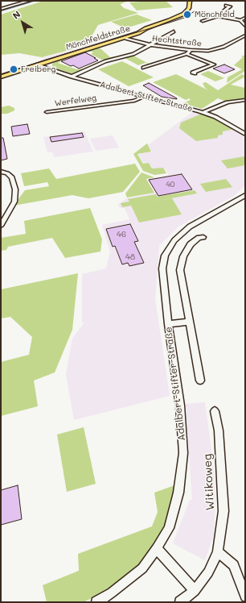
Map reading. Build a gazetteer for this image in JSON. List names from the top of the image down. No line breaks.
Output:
{"streets":{"main road":["Mönchfeldstraße"],"street":["Hechtstraße","Adalbert-Stifter-Straße","Werfelweg","Witikoweg"]},"crossings":[["Mönchfeldstraße","Hechtstraße"],["Mönchfeldstraße","Adalbert-Stifter-Straße"],["Adalbert-Stifter-Straße","Werfelweg"]],"places":["Mönchfeld","Freiberg"],"house_numbers":["40","46","48"],"north":"top left"}
